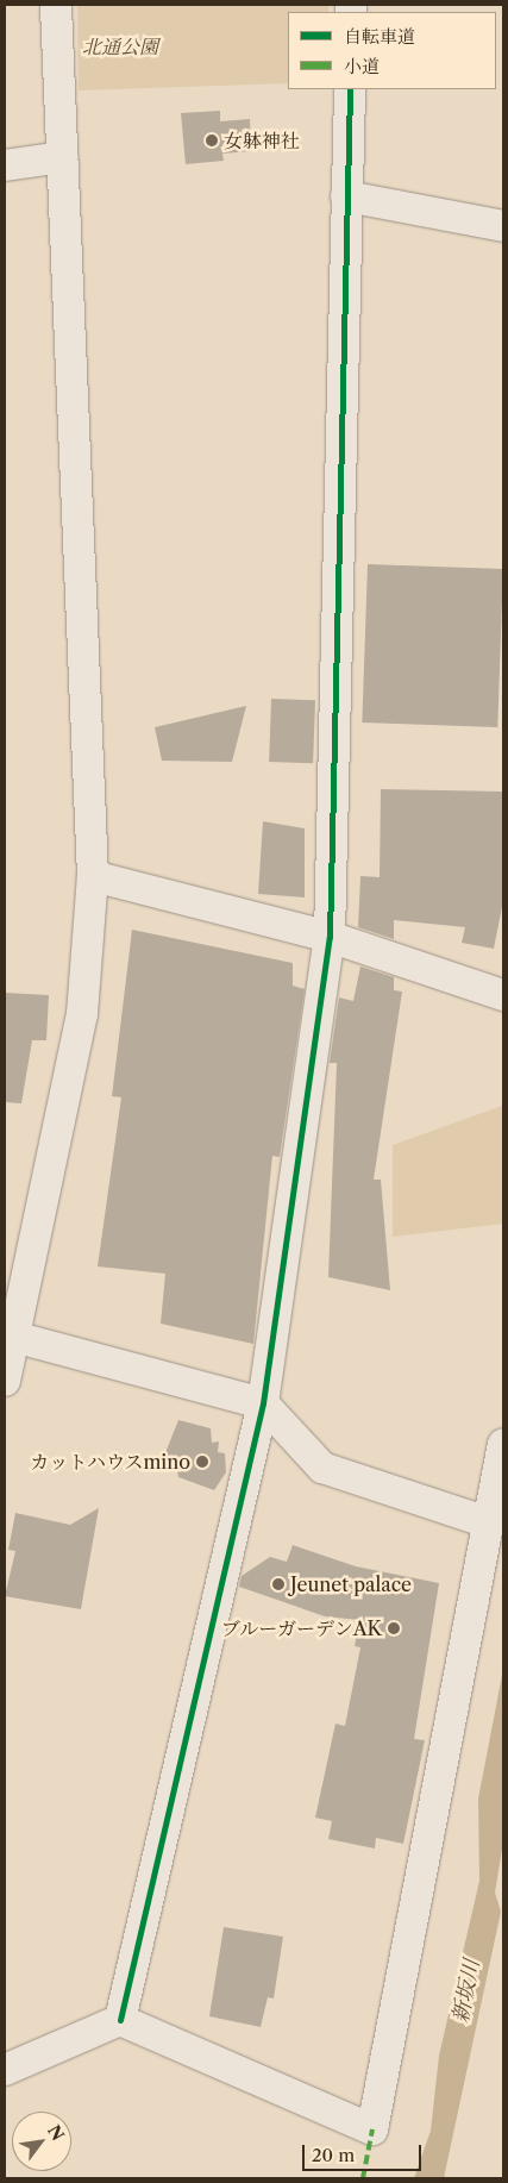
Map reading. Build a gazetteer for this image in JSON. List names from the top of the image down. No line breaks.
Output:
{"water":["新坂川"],"parks":["北通公園"],"places":["女躰神社","カットハウスmino","Jeunet palace","ブルーガーデンAK"],"legend":["自転車道","小道"],"scale_bar":"20 m","north":"top right"}
